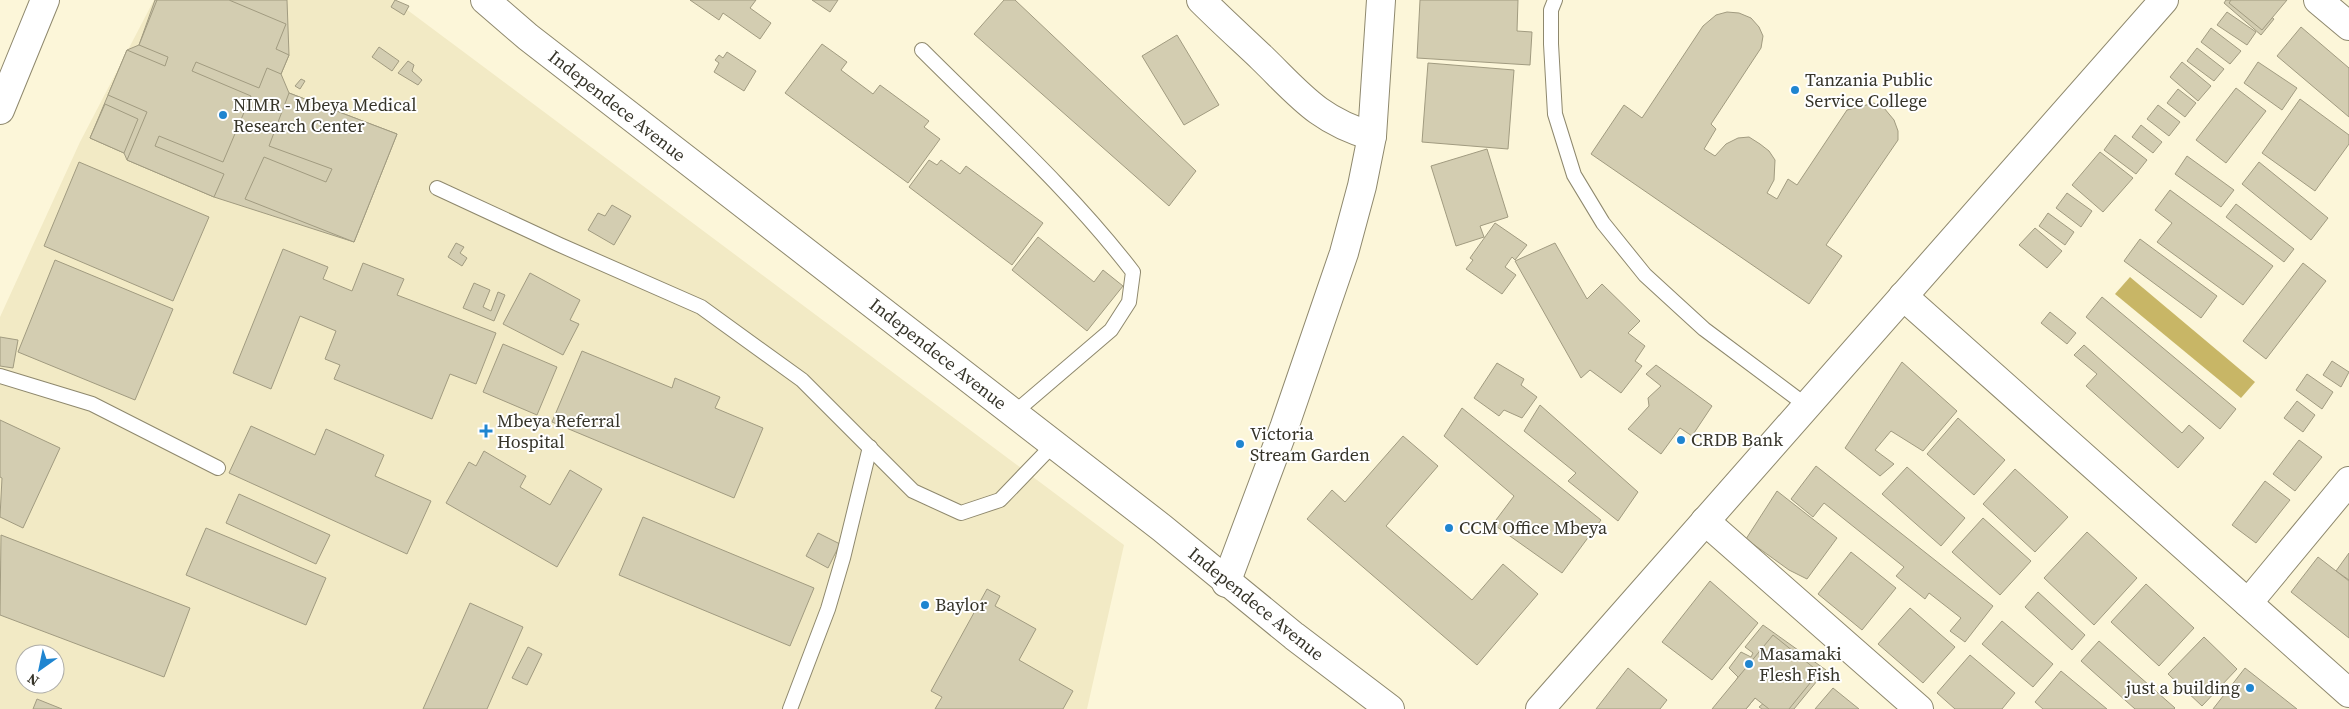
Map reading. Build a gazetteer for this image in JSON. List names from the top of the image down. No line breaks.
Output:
{"streets":{"street":["Independece Avenue"]},"places":{"other":["Tanzania Public Service College","NIMR - Mbeya Medical Research Center","CRDB Bank","Victoria Stream Garden","CCM Office Mbeya","Baylor","Masamaki Flesh Fish","just a building"],"health":["Mbeya Referral Hospital"]},"north":"bottom left"}
